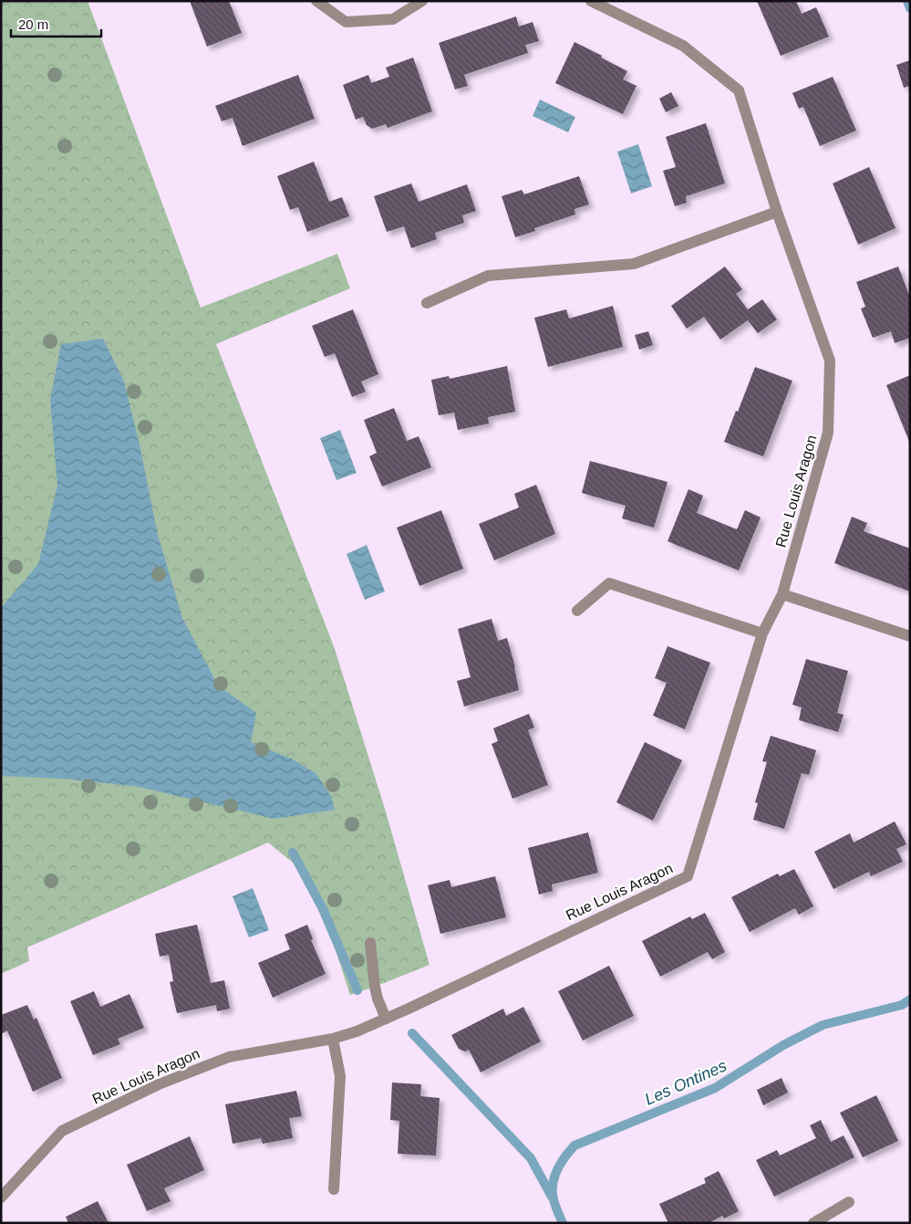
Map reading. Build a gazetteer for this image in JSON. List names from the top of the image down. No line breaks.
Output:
{"streets":{"street":["Rue Louis Aragon"]},"water":["Les Ontines"],"scale_bar":"20 m"}
